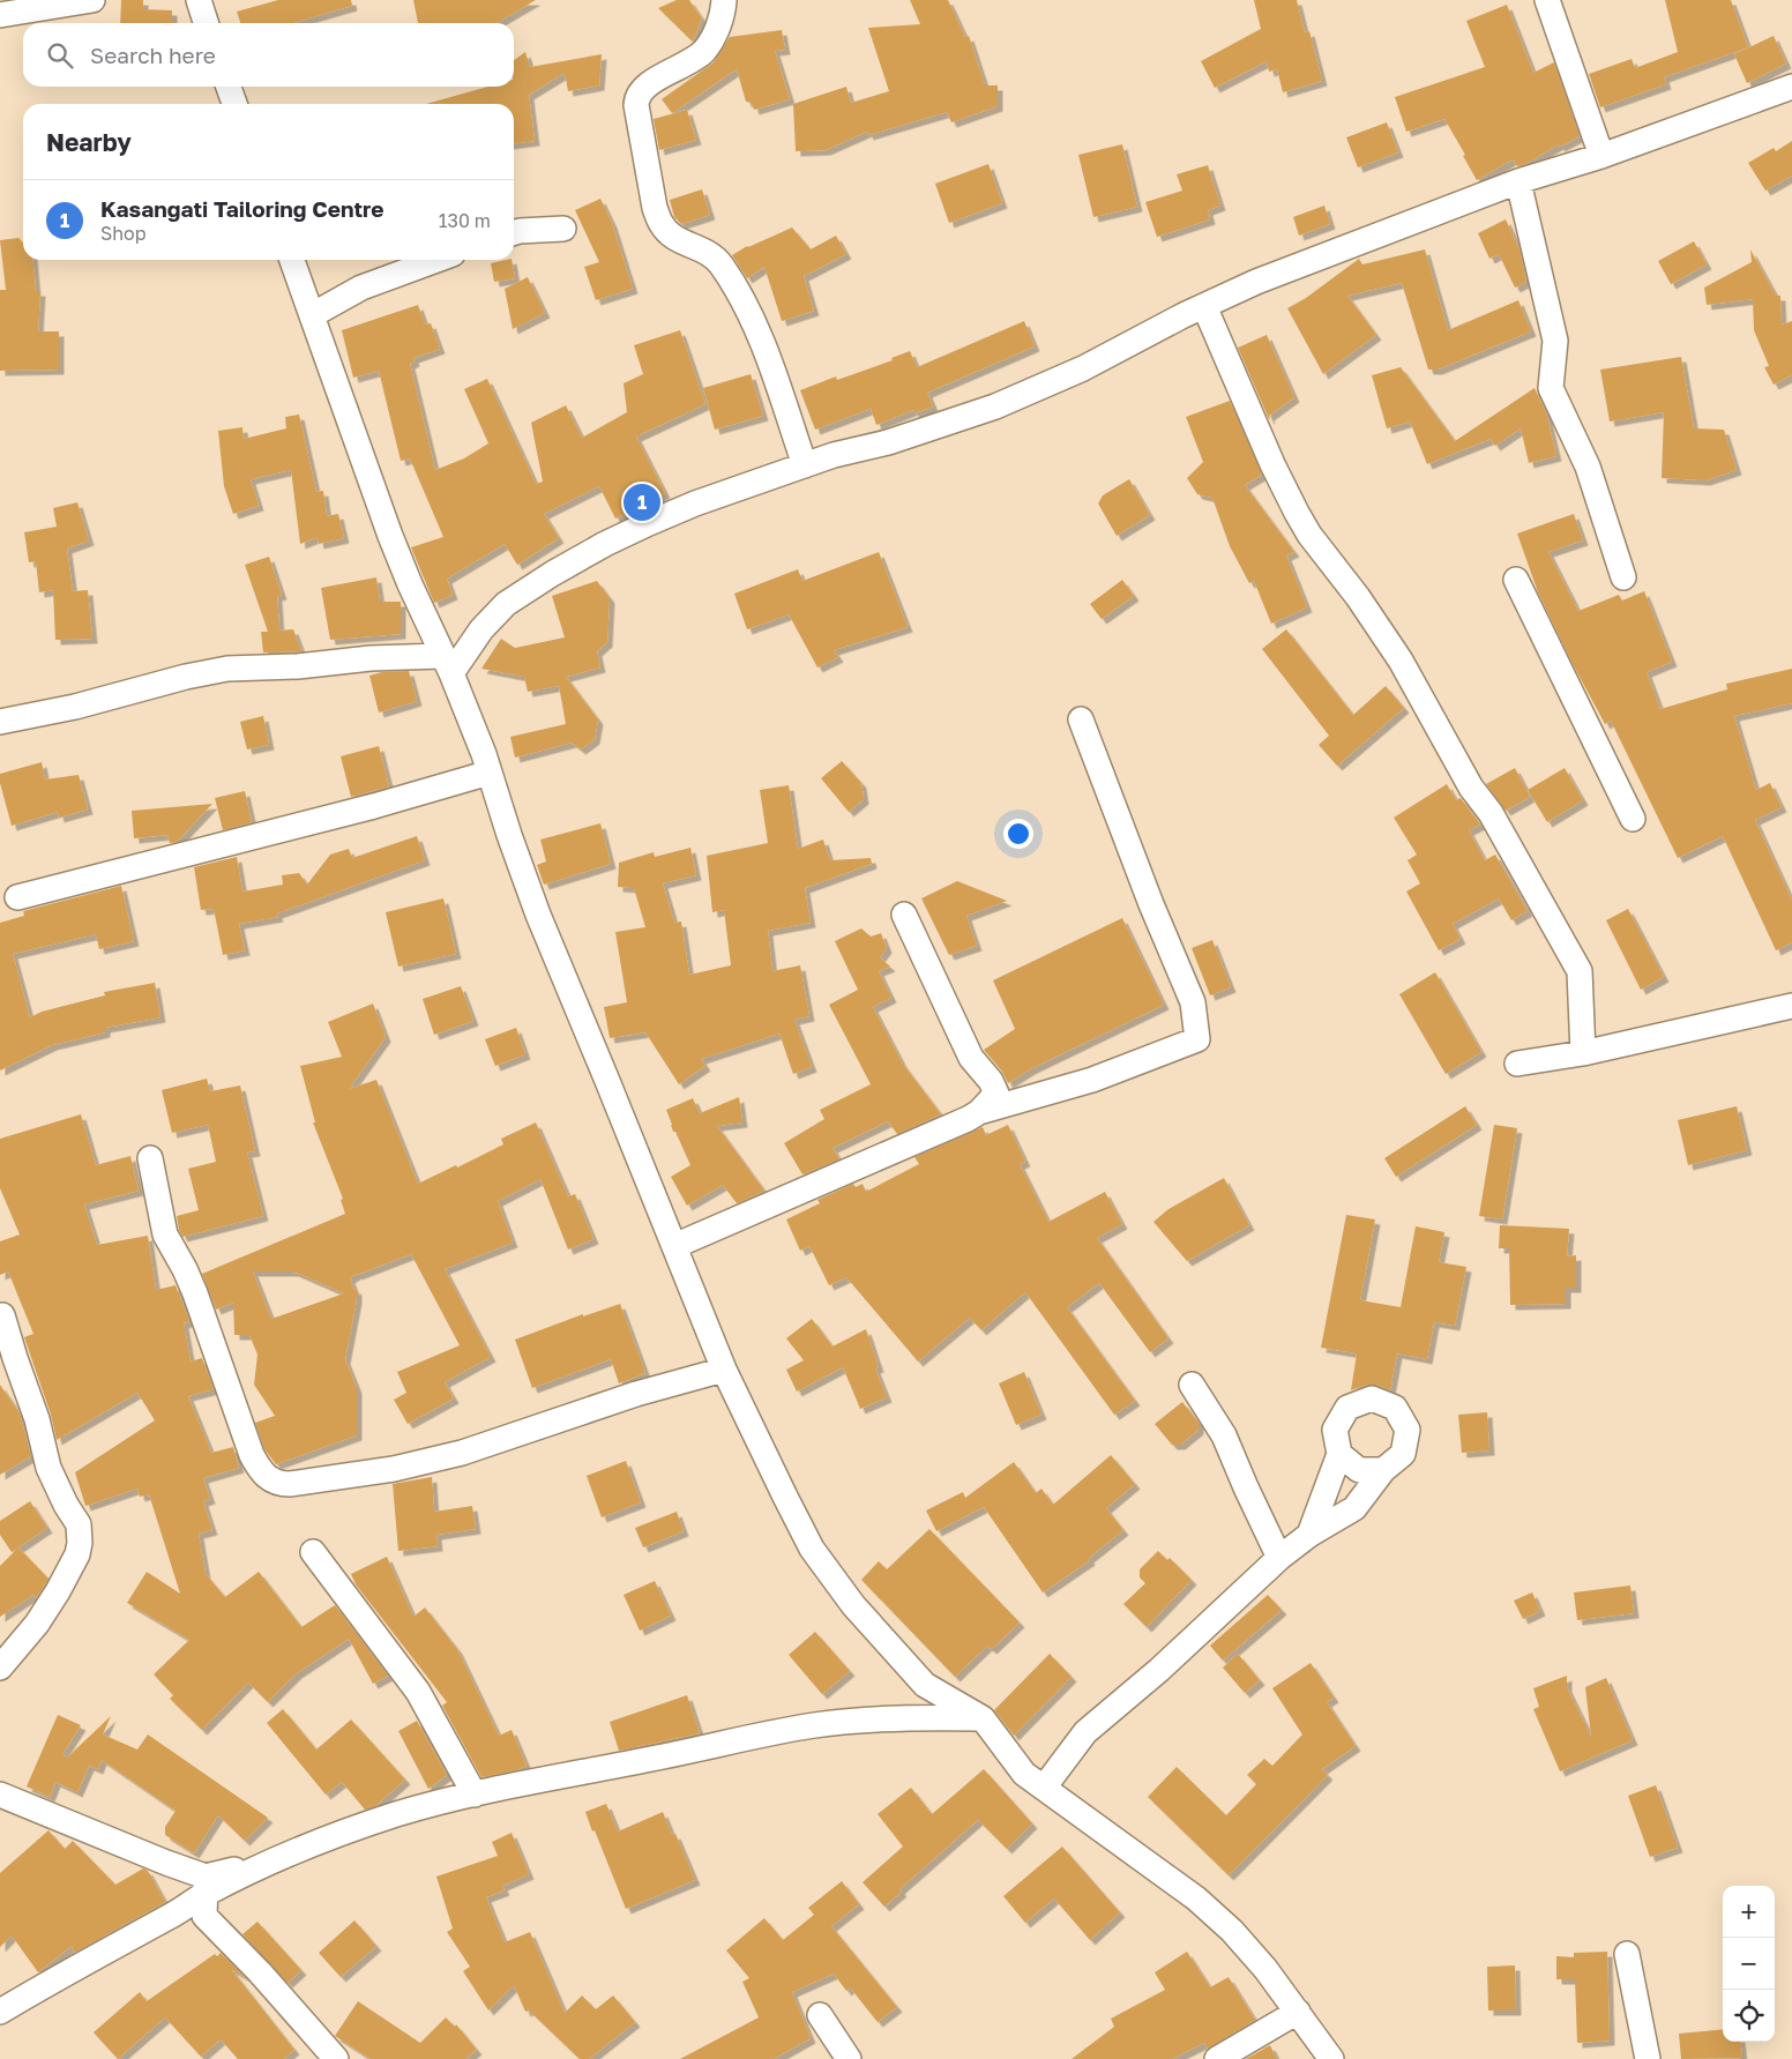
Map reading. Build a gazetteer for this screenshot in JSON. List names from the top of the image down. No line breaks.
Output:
{"page":{"search":"Search here","heading":"Nearby","list":[{"mark":"1","name":"Kasangati Tailoring Centre","note":"Shop","value":"130 m"}],"pins":"1","map_buttons":["+","−"]}}
